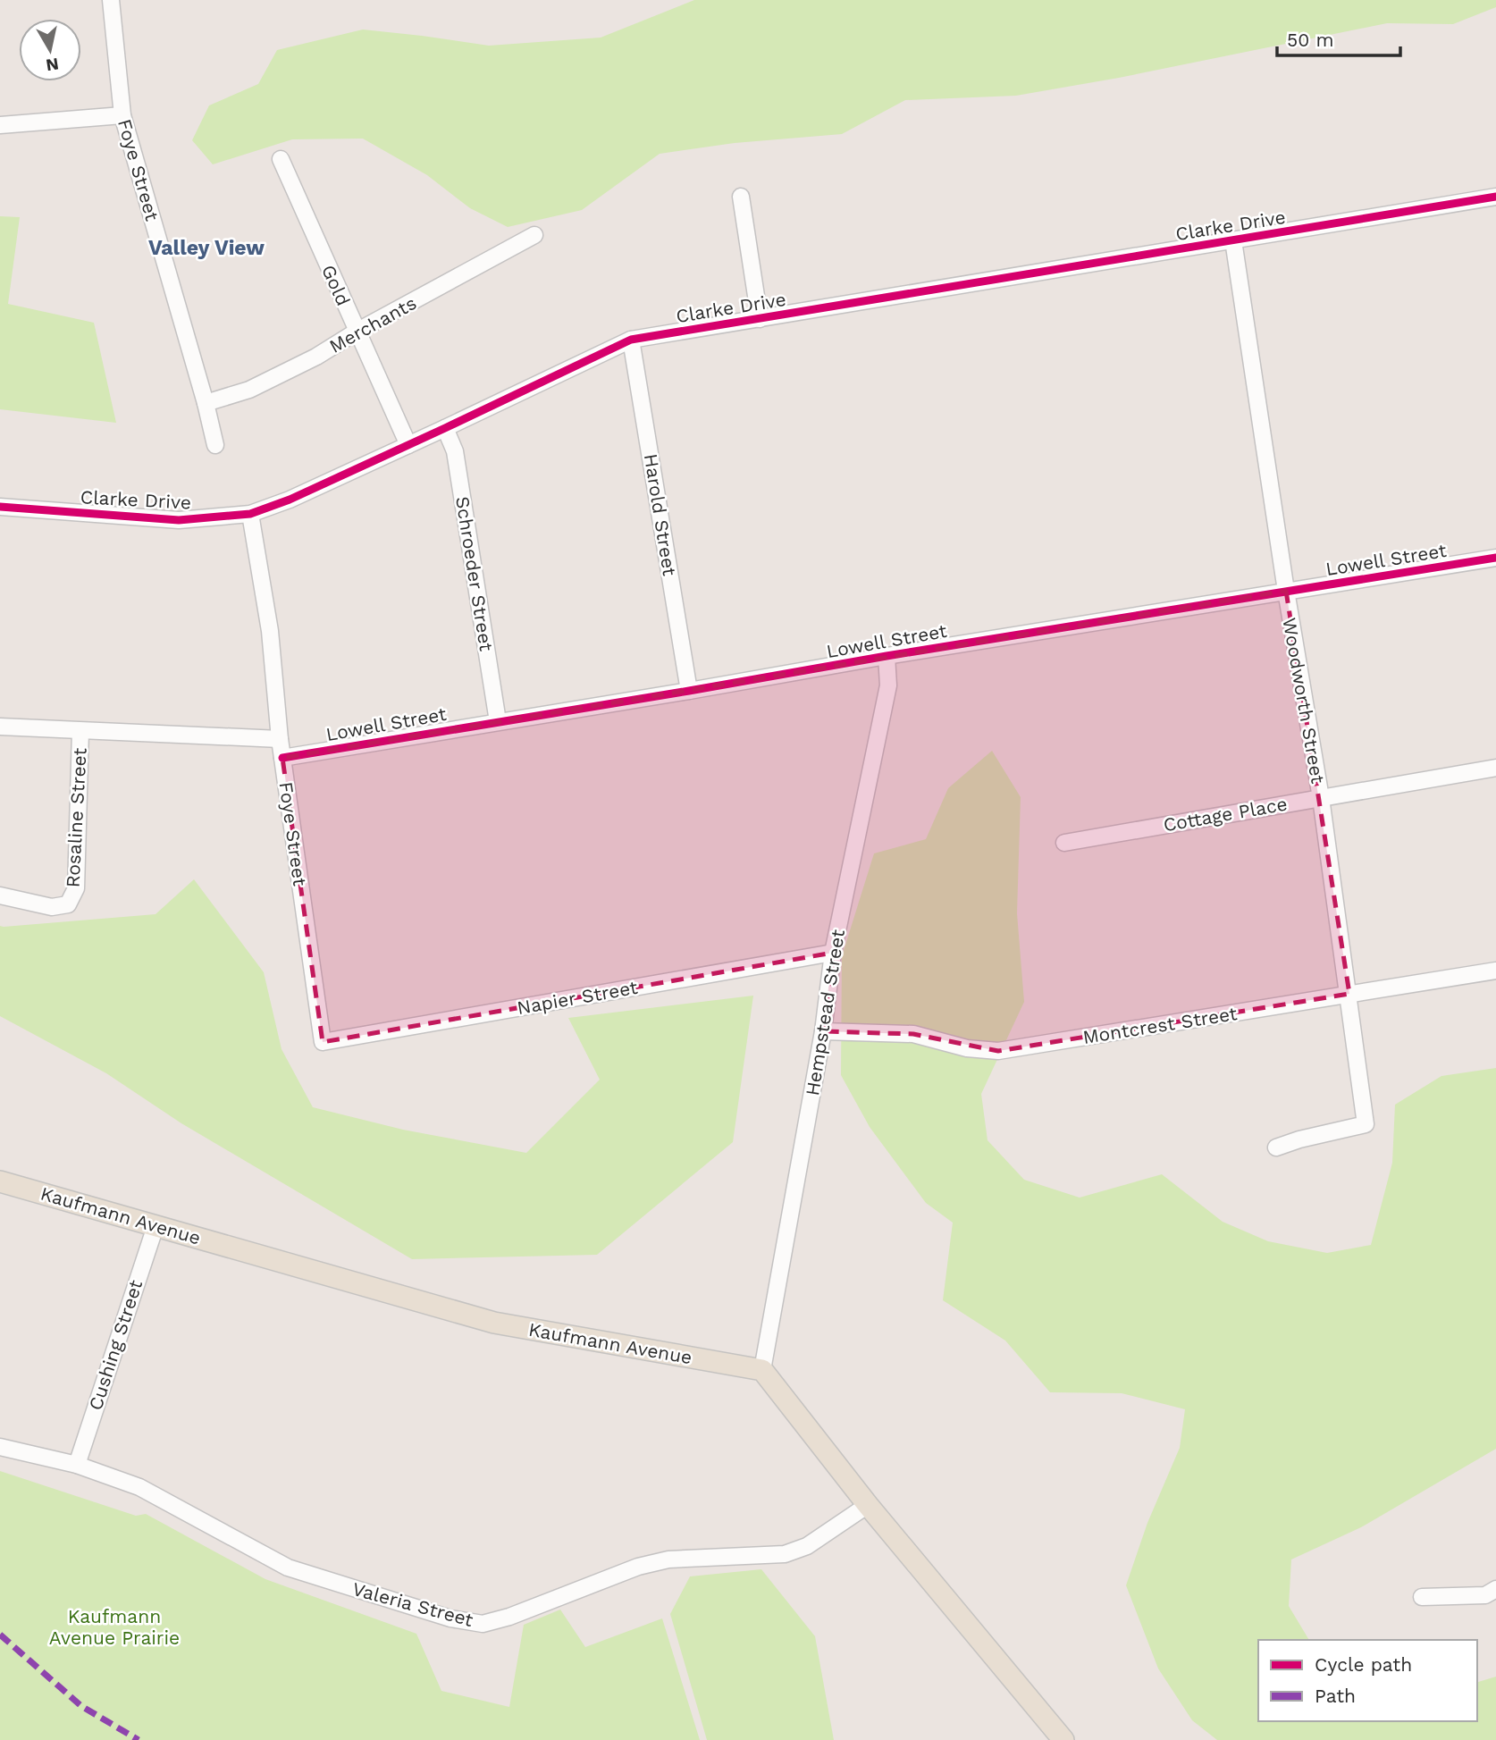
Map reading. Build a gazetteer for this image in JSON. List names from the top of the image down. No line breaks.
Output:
{"streets":{"main road":["Kaufmann Avenue"],"street":["Foye Street","Clarke Drive","Gold","Merchants","Harold Street","Lowell Street","Schroeder Street","Woodworth Street","Cottage Place","Rosaline Street","Napier Street","Hempstead Street","Montcrest Street","Cushing Street","Valeria Street"]},"crossings":[["Foye Street","Clarke Drive"],["Foye Street","Merchants"],["Foye Street","Lowell Street"],["Foye Street","Napier Street"],["Clarke Drive","Gold"],["Clarke Drive","Harold Street"],["Clarke Drive","Schroeder Street"],["Clarke Drive","Woodworth Street"],["Gold","Merchants"],["Harold Street","Lowell Street"],["Lowell Street","Schroeder Street"],["Lowell Street","Woodworth Street"],["Lowell Street","Hempstead Street"],["Woodworth Street","Cottage Place"],["Woodworth Street","Montcrest Street"],["Napier Street","Hempstead Street"],["Hempstead Street","Montcrest Street"],["Hempstead Street","Kaufmann Avenue"],["Kaufmann Avenue","Cushing Street"],["Cushing Street","Valeria Street"]],"districts":["Valley View"],"parks":["Kaufmann Avenue Prairie"],"legend":["Cycle path","Path"],"scale_bar":"50 m","north":"bottom"}
